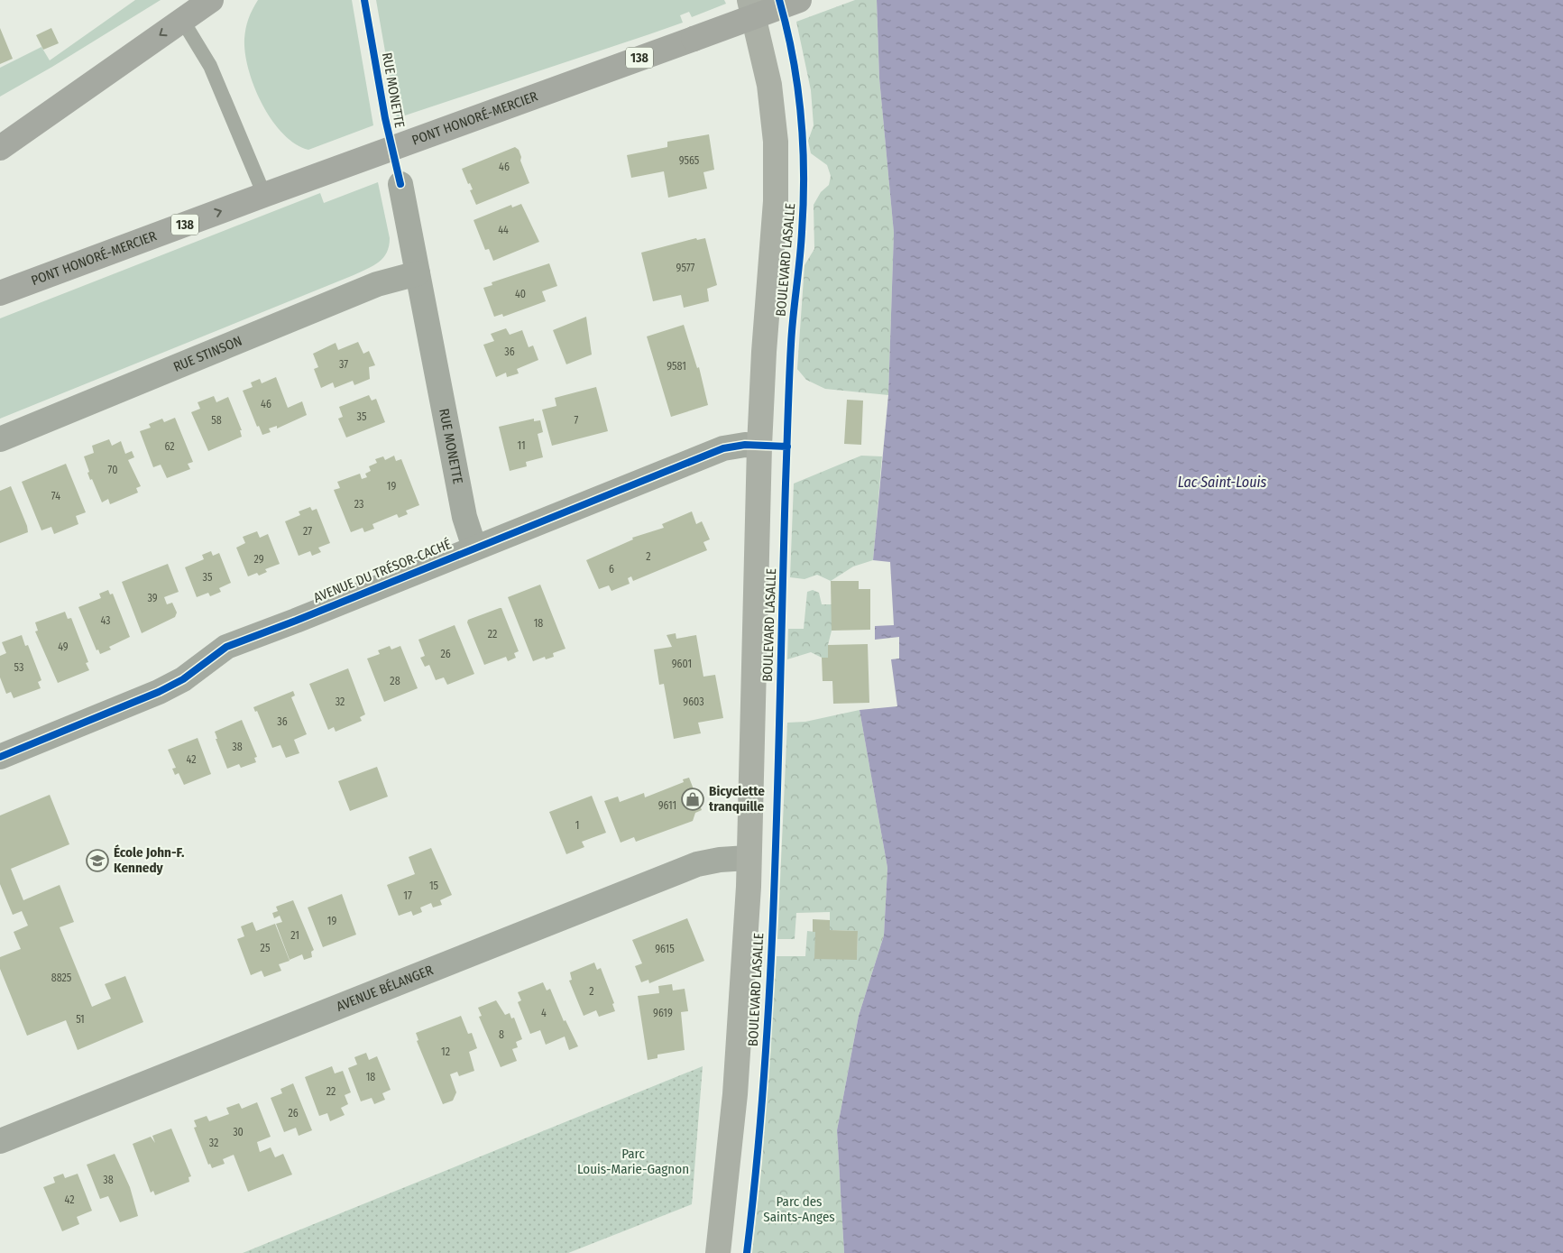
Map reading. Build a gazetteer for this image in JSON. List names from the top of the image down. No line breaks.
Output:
{"streets":{"highway":["138","PONT HONORÉ-MERCIER"],"main road":["BOULEVARD LASALLE"],"street":["RUE MONETTE","RUE STINSON","AVENUE DU TRÉSOR-CACHÉ","AVENUE BÉLANGER"]},"crossings":[["RUE MONETTE","RUE STINSON"],["RUE MONETTE","AVENUE DU TRÉSOR-CACHÉ"],["BOULEVARD LASALLE","AVENUE DU TRÉSOR-CACHÉ"],["BOULEVARD LASALLE","AVENUE BÉLANGER"]],"water":["Lac Saint-Louis"],"parks":["Parc Louis-Marie-Gagnon","Parc des Saints-Anges"],"places":{"shop":["Bicyclette tranquille"],"school or university":["École John-F. Kennedy"]},"house_numbers":["9565","46","44","9577","40","36","37","9581","46","35","58","7","11","62","70","19","74","23","27","2","29","6","35","39","43","18","22","49","26","9601","53","28","32","9603","36","38","42","9611","1","15","17","19","21","25","9615","8825","2","4","9619","51","8","12","18","22","26","30","32","38","42"]}
